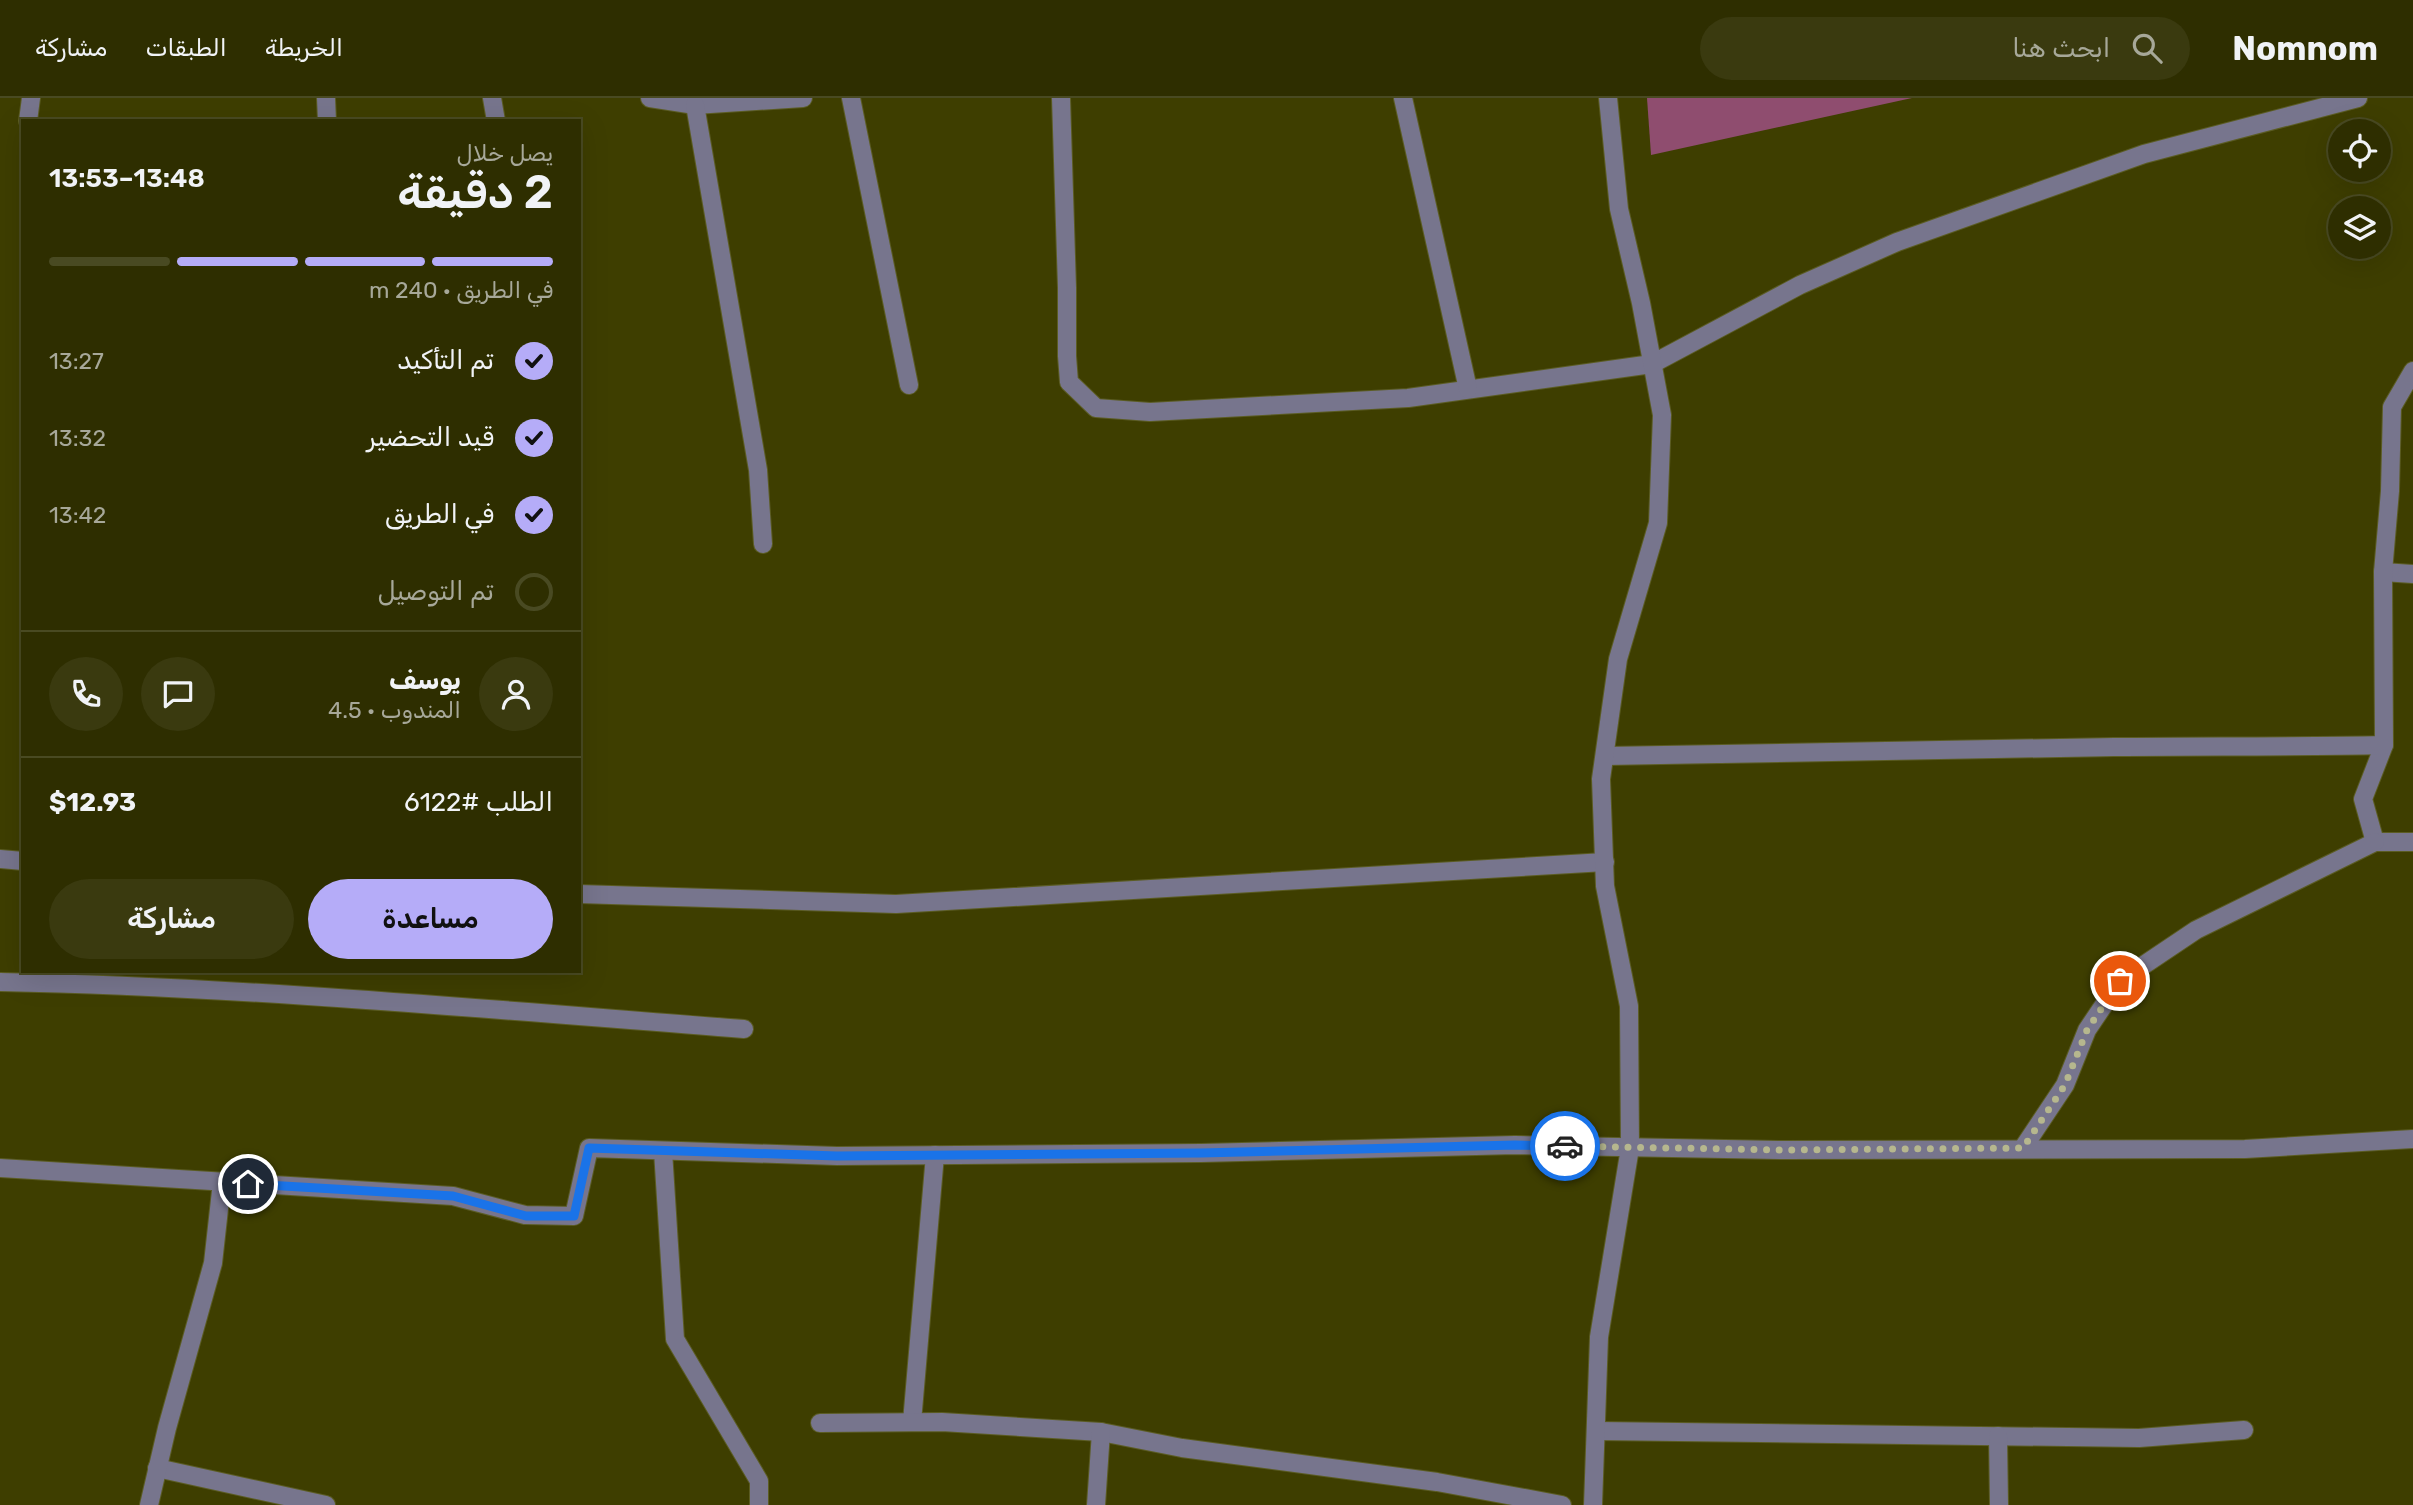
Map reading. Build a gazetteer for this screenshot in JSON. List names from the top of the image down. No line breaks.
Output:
{"page":{"header":"Nomnom","search":"ابحث هنا","nav":["الخريطة","الطبقات","مشاركة"],"heading":["2 دقيقة","يصل خلال","13:48–13:53"],"panel":["يوسف","المندوب · 4.5","الطلب #6122","$12.93"],"bar":"في الطريق · 240 m","list":[["تم التأكيد","13:27"],["قيد التحضير","13:32"],["في الطريق","13:42"],"تم التوصيل"],"buttons":["مساعدة","مشاركة"]}}
